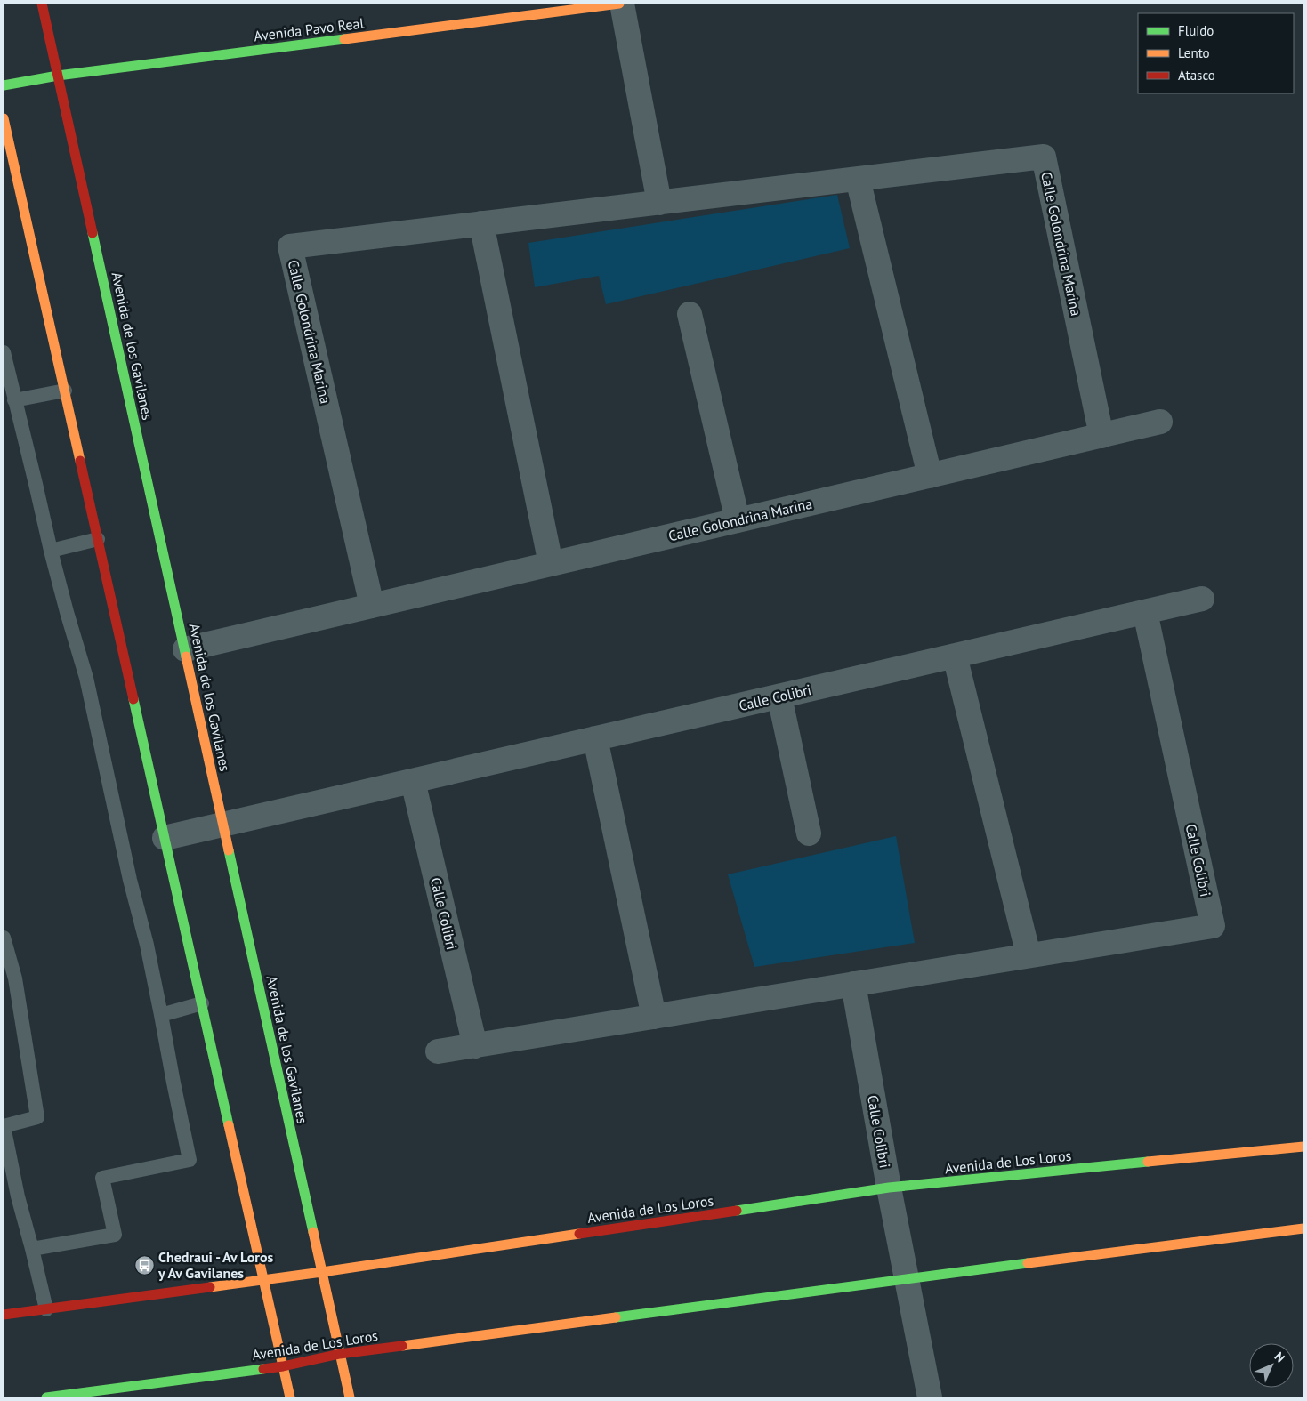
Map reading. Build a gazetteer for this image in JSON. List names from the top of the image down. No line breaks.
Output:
{"streets":{"main road":["Avenida Pavo Real","Avenida de los Gavilanes","Avenida de Los Loros"],"street":["Calle Golondrina Marina","Calle Colibri"]},"crossings":[["Avenida Pavo Real","Avenida de los Gavilanes"],["Calle Golondrina Marina","Avenida de los Gavilanes"],["Avenida de los Gavilanes","Calle Colibri"],["Avenida de los Gavilanes","Avenida de Los Loros"],["Calle Colibri","Avenida de Los Loros"]],"places":{"bus stop":["Chedraui - Av Loros y Av Gavilanes"]},"legend":["Fluido","Lento","Atasco"],"north":"top right"}
